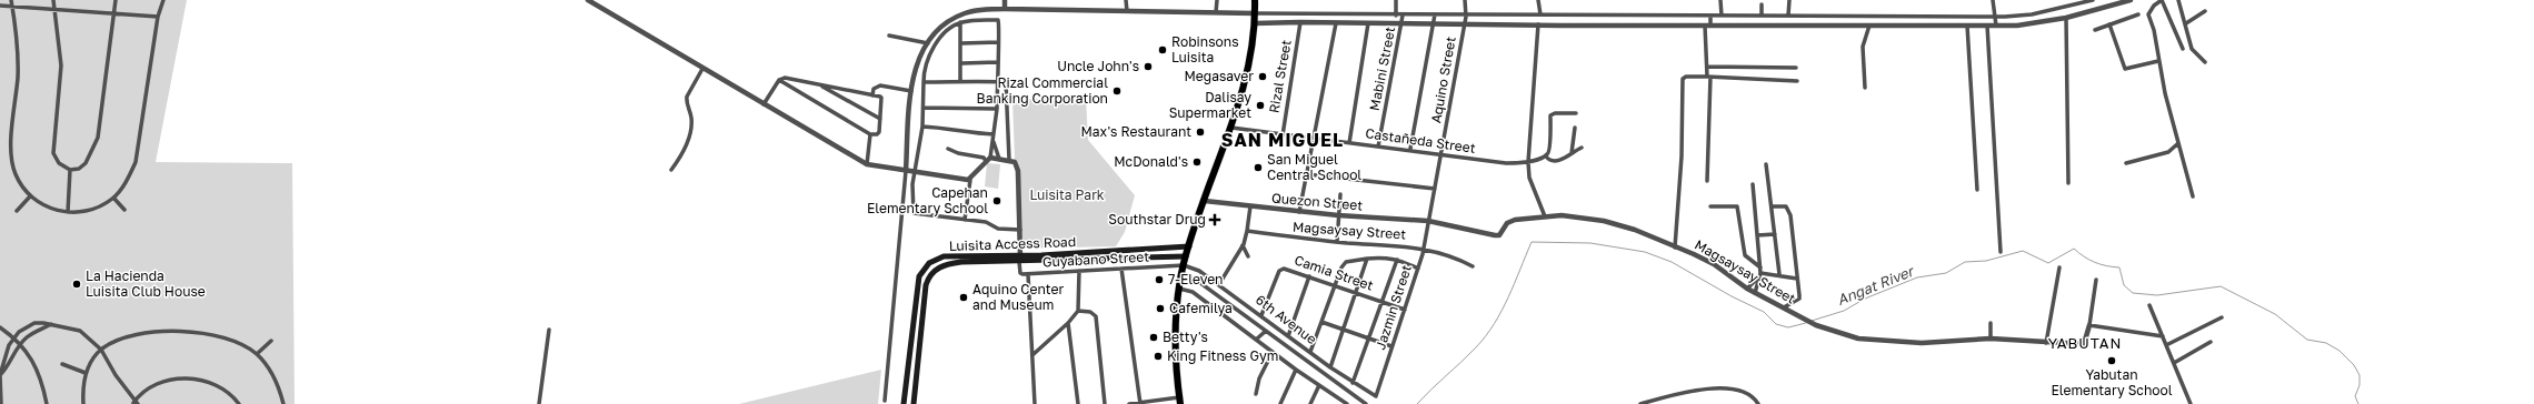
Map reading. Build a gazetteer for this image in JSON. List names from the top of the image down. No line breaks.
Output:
{"streets":{"main road":["Luisita Access Road"],"street":["Mabini Street","Rizal Street","Aquino Street","Castañeda Street","Quezon Street","Magsaysay Street","Guyabano Street","Camia Street","Jazmin Street","6th Avenue"]},"crossings":[["Mabini Street","Castañeda Street"],["Rizal Street","Castañeda Street"],["Aquino Street","Castañeda Street"],["Aquino Street","Quezon Street"],["Aquino Street","Magsaysay Street"],["Aquino Street","Jazmin Street"],["Quezon Street","Magsaysay Street"],["Quezon Street","Jazmin Street"],["Magsaysay Street","Jazmin Street"],["Luisita Access Road","Guyabano Street"],["Guyabano Street","6th Avenue"],["Camia Street","Jazmin Street"],["Camia Street","6th Avenue"],["Jazmin Street","6th Avenue"]],"districts":["SAN MIGUEL","YABUTAN"],"water":["Angat River"],"parks":["Luisita Park"],"places":{"other":["Robinsons Luisita","Uncle John's","Megasaver","Rizal Commercial Banking Corporation","Dalisay Supermarket","Max's Restaurant","McDonald's","San Miguel Central School","Capehan Elementary School","7-Eleven","La Hacienda Luisita Club House","Aquino Center and Museum","Cafemilya","Betty's","King Fitness Gym","Yabutan Elementary School"],"health":["Southstar Drug"]}}
